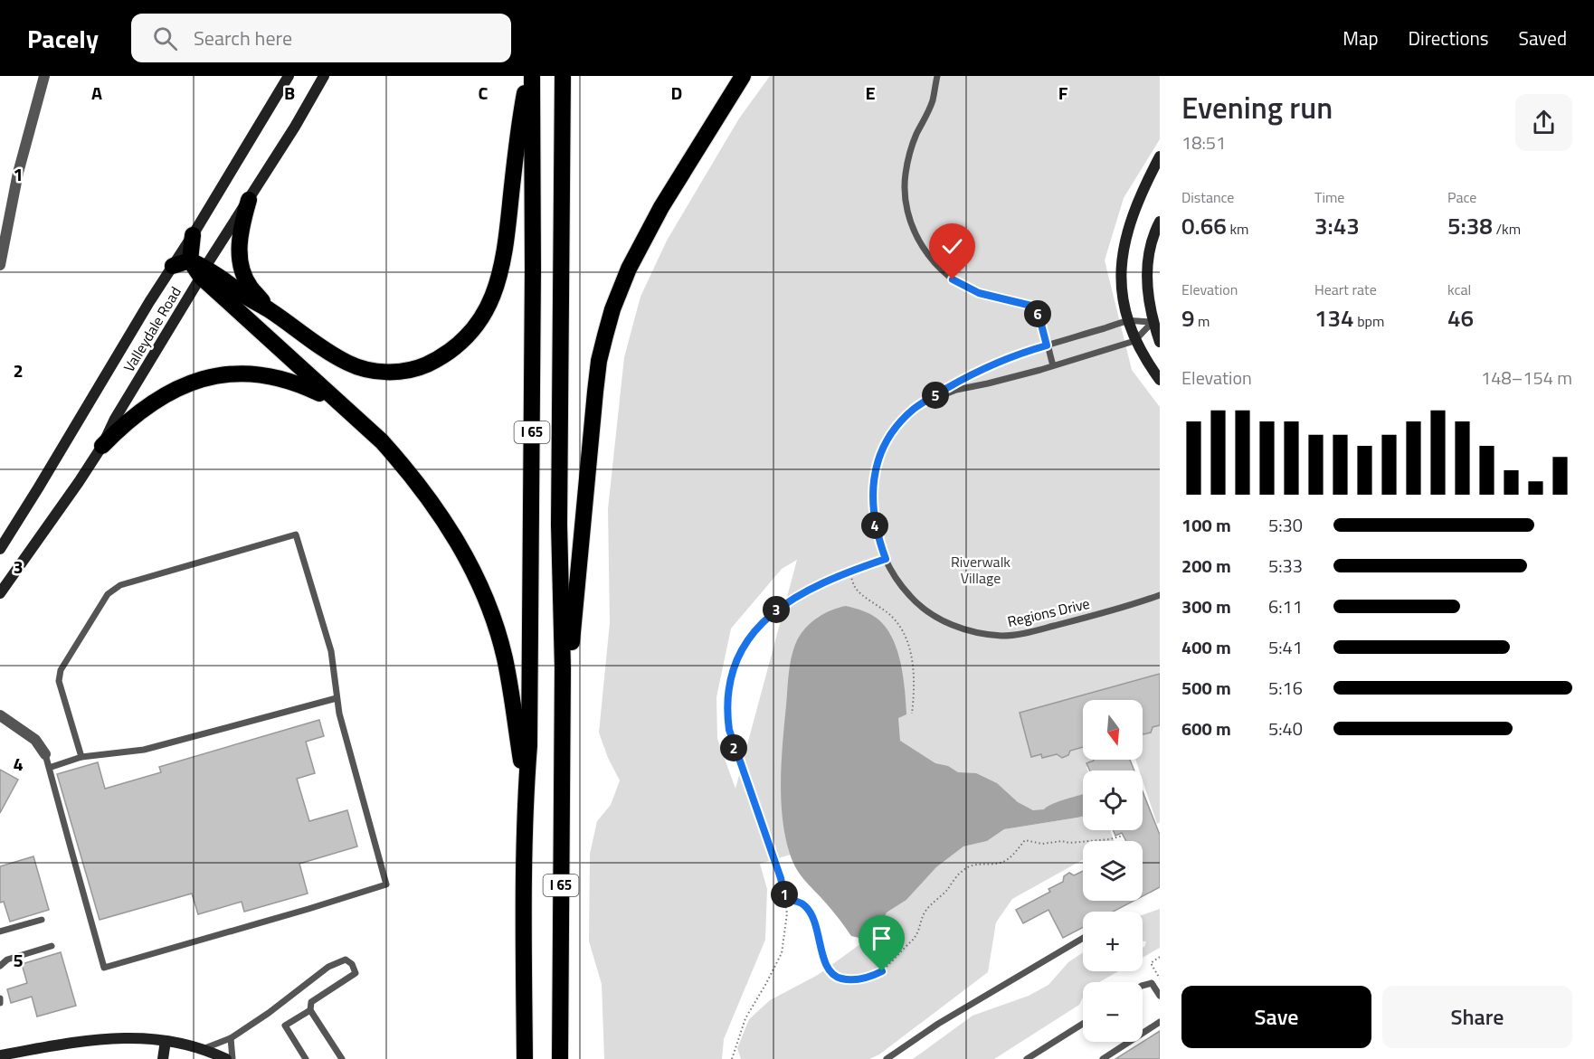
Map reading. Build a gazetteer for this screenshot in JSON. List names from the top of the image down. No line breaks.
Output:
{"streets":{"highway":["I 65"],"main road":["Valleydale Road"],"lane":["Regions Drive"]},"parks":["Riverwalk Village"],"north":"bottom","page":{"header":"Pacely","search":"Search here","nav":["Map","Directions","Saved"],"heading":["Evening run","18:51"],"stats":[["Distance","0.66 km"],["Time","3:43"],["Pace","5:38 /km"],["Elevation","9 m"],["Heart rate","134 bpm"],["kcal","46"]],"pins":["6","5","4","3","2","1"],"chart":["Elevation","148–154 m"],"list":[{"name":"100 m","note":"5:30"},{"name":"200 m","note":"5:33"},{"name":"300 m","note":"6:11"},{"name":"400 m","note":"5:41"},{"name":"500 m","note":"5:16"},{"name":"600 m","note":"5:40"}],"map_buttons":["+","−"],"buttons":["Save","Share"]},"grid":{"columns":["A","B","C","D","E","F"],"rows":["1","2","3","4","5"]}}
